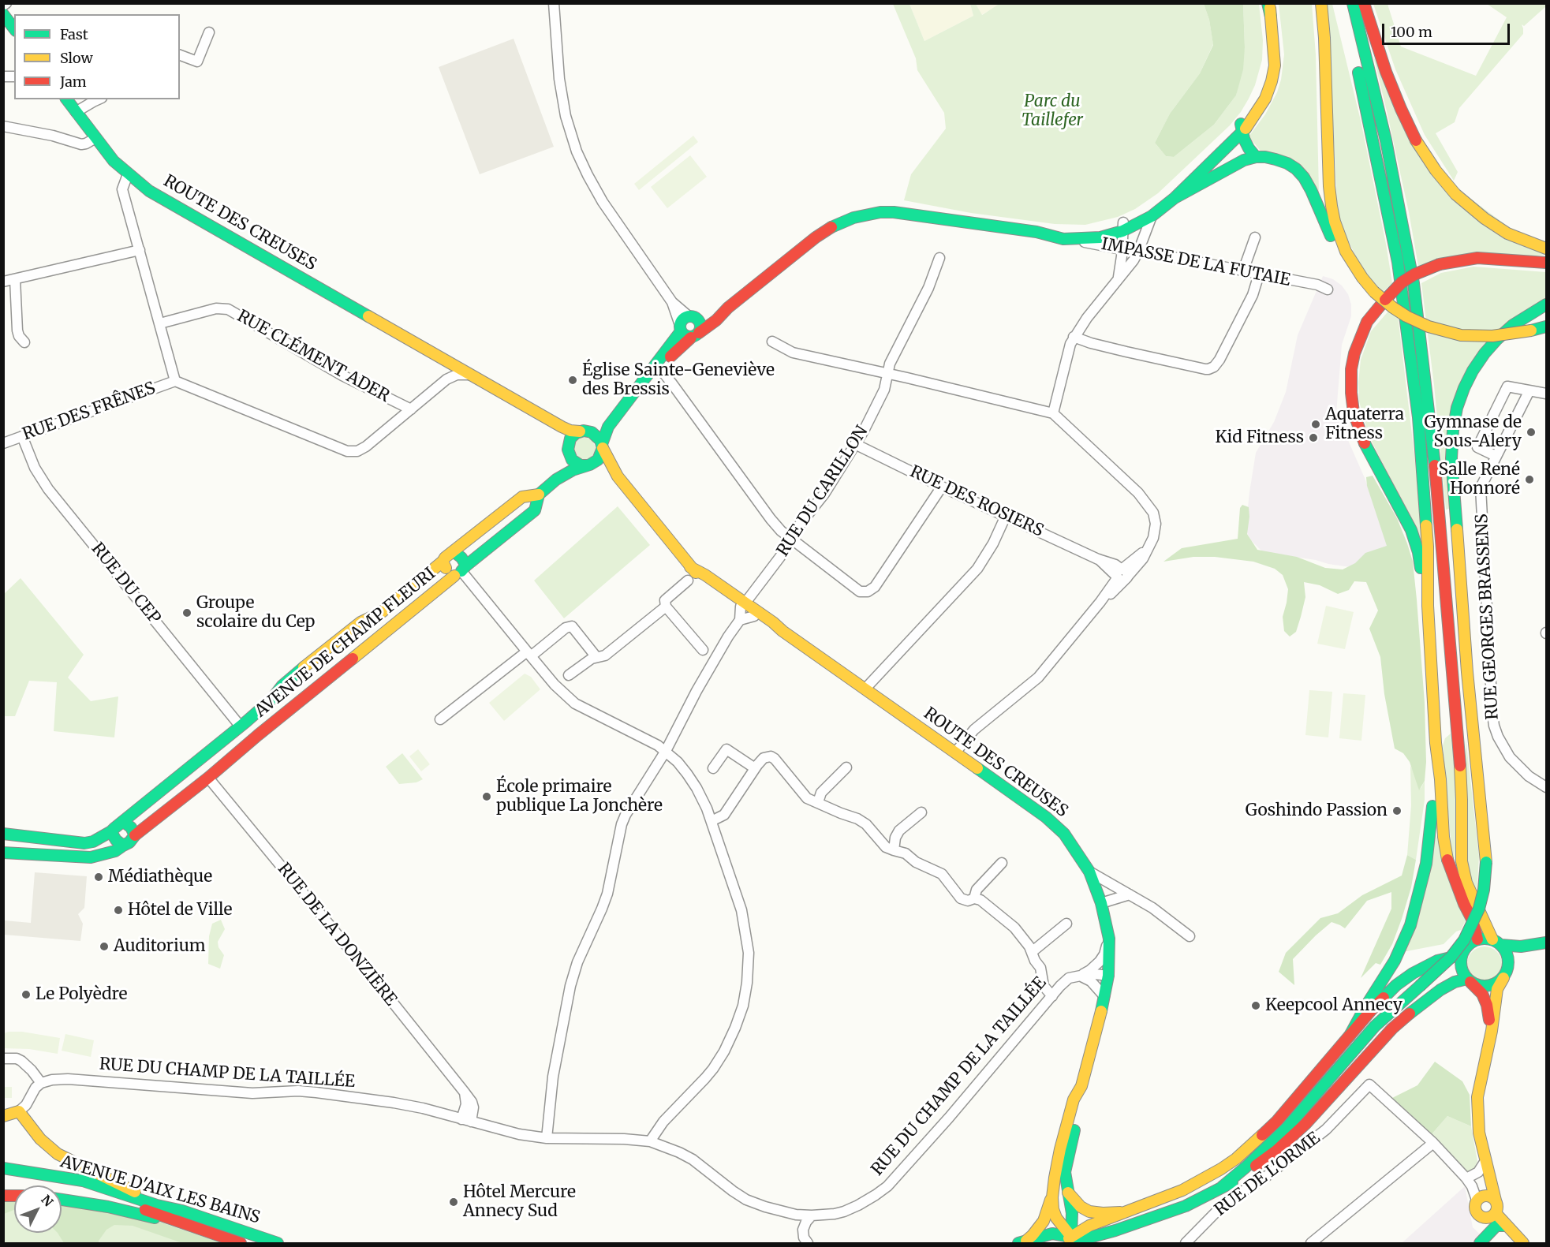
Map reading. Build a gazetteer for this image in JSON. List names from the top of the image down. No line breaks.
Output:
{"streets":{"main road":["ROUTE DES CREUSES","AVENUE DE CHAMP FLEURI","AVENUE D'AIX LES BAINS"],"street":["IMPASSE DE LA FUTAIE","RUE CLÉMENT ADER","RUE DES FRÊNES","RUE DU CARILLON","RUE DES ROSIERS","RUE DU CEP","RUE GEORGES BRASSENS","RUE DE LA DONZIÈRE","RUE DU CHAMP DE LA TAILLÉE","RUE DE L'ORME"]},"crossings":[["ROUTE DES CREUSES","RUE DU CARILLON"],["ROUTE DES CREUSES","AVENUE DE CHAMP FLEURI"],["ROUTE DES CREUSES","RUE DU CHAMP DE LA TAILLÉE"],["RUE DES FRÊNES","RUE DU CEP"],["RUE DU CARILLON","RUE DES ROSIERS"],["RUE DU CEP","AVENUE DE CHAMP FLEURI"],["AVENUE DE CHAMP FLEURI","RUE DE LA DONZIÈRE"],["RUE DE LA DONZIÈRE","RUE DU CHAMP DE LA TAILLÉE"]],"parks":["Parc du Taillefer"],"places":["Église Sainte-Geneviève des Bressis","Aquaterra Fitness","Gymnase de Sous-Alery","Kid Fitness","Salle René Honnoré","Groupe scolaire du Cep","École primaire publique La Jonchère","Goshindo Passion","Médiathèque","Hôtel de Ville","Auditorium","Le Polyèdre","Keepcool Annecy","Hôtel Mercure Annecy Sud"],"legend":["Fast","Slow","Jam"],"scale_bar":"100 m","north":"top right"}
